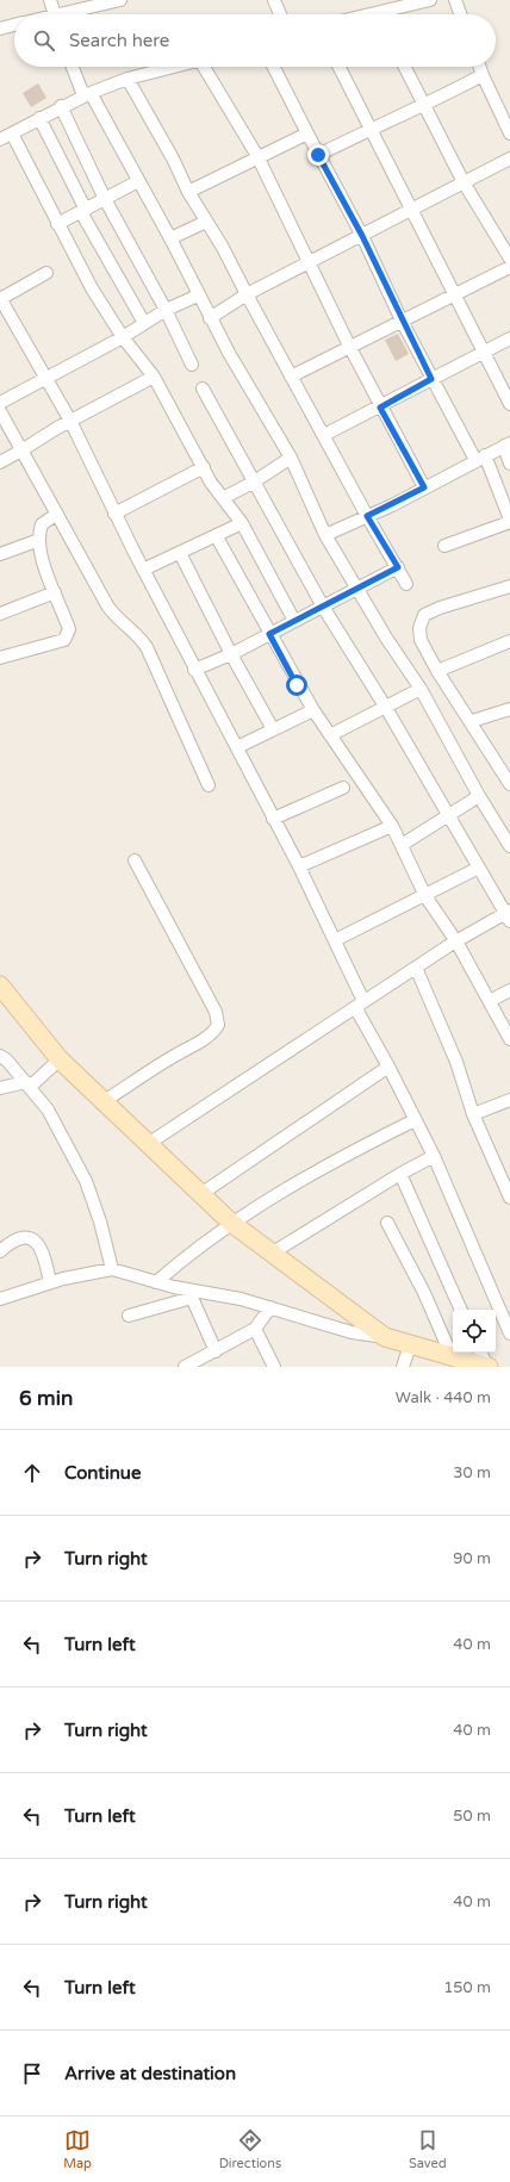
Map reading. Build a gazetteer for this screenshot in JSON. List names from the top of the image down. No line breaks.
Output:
{"page":{"search":"Search here","heading":["6 min","Walk · 440 m"],"list":[["Continue","30 m"],["Turn right","90 m"],["Turn left","40 m"],["Turn right","40 m"],["Turn left","50 m"],["Turn right","40 m"],["Turn left","150 m"],"Arrive at destination"],"nav":["Map","Directions","Saved"]}}
